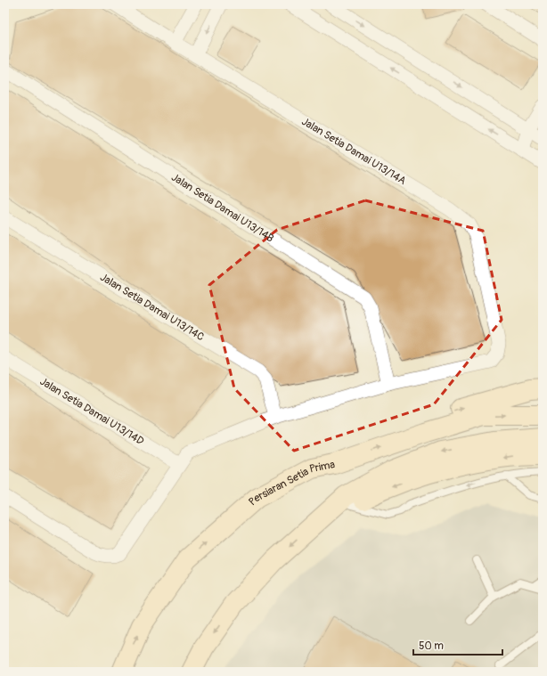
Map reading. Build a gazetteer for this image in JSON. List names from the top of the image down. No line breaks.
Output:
{"streets":{"street":["Jalan Setia Damai U13/14A","Jalan Setia Damai U13/14B","Jalan Setia Damai U13/14C","Jalan Setia Damai U13/14D","Persiaran Setia Prima"]},"crossings":[["Jalan Setia Damai U13/14A","Jalan Setia Damai U13/14B"]],"scale_bar":"50 m"}
